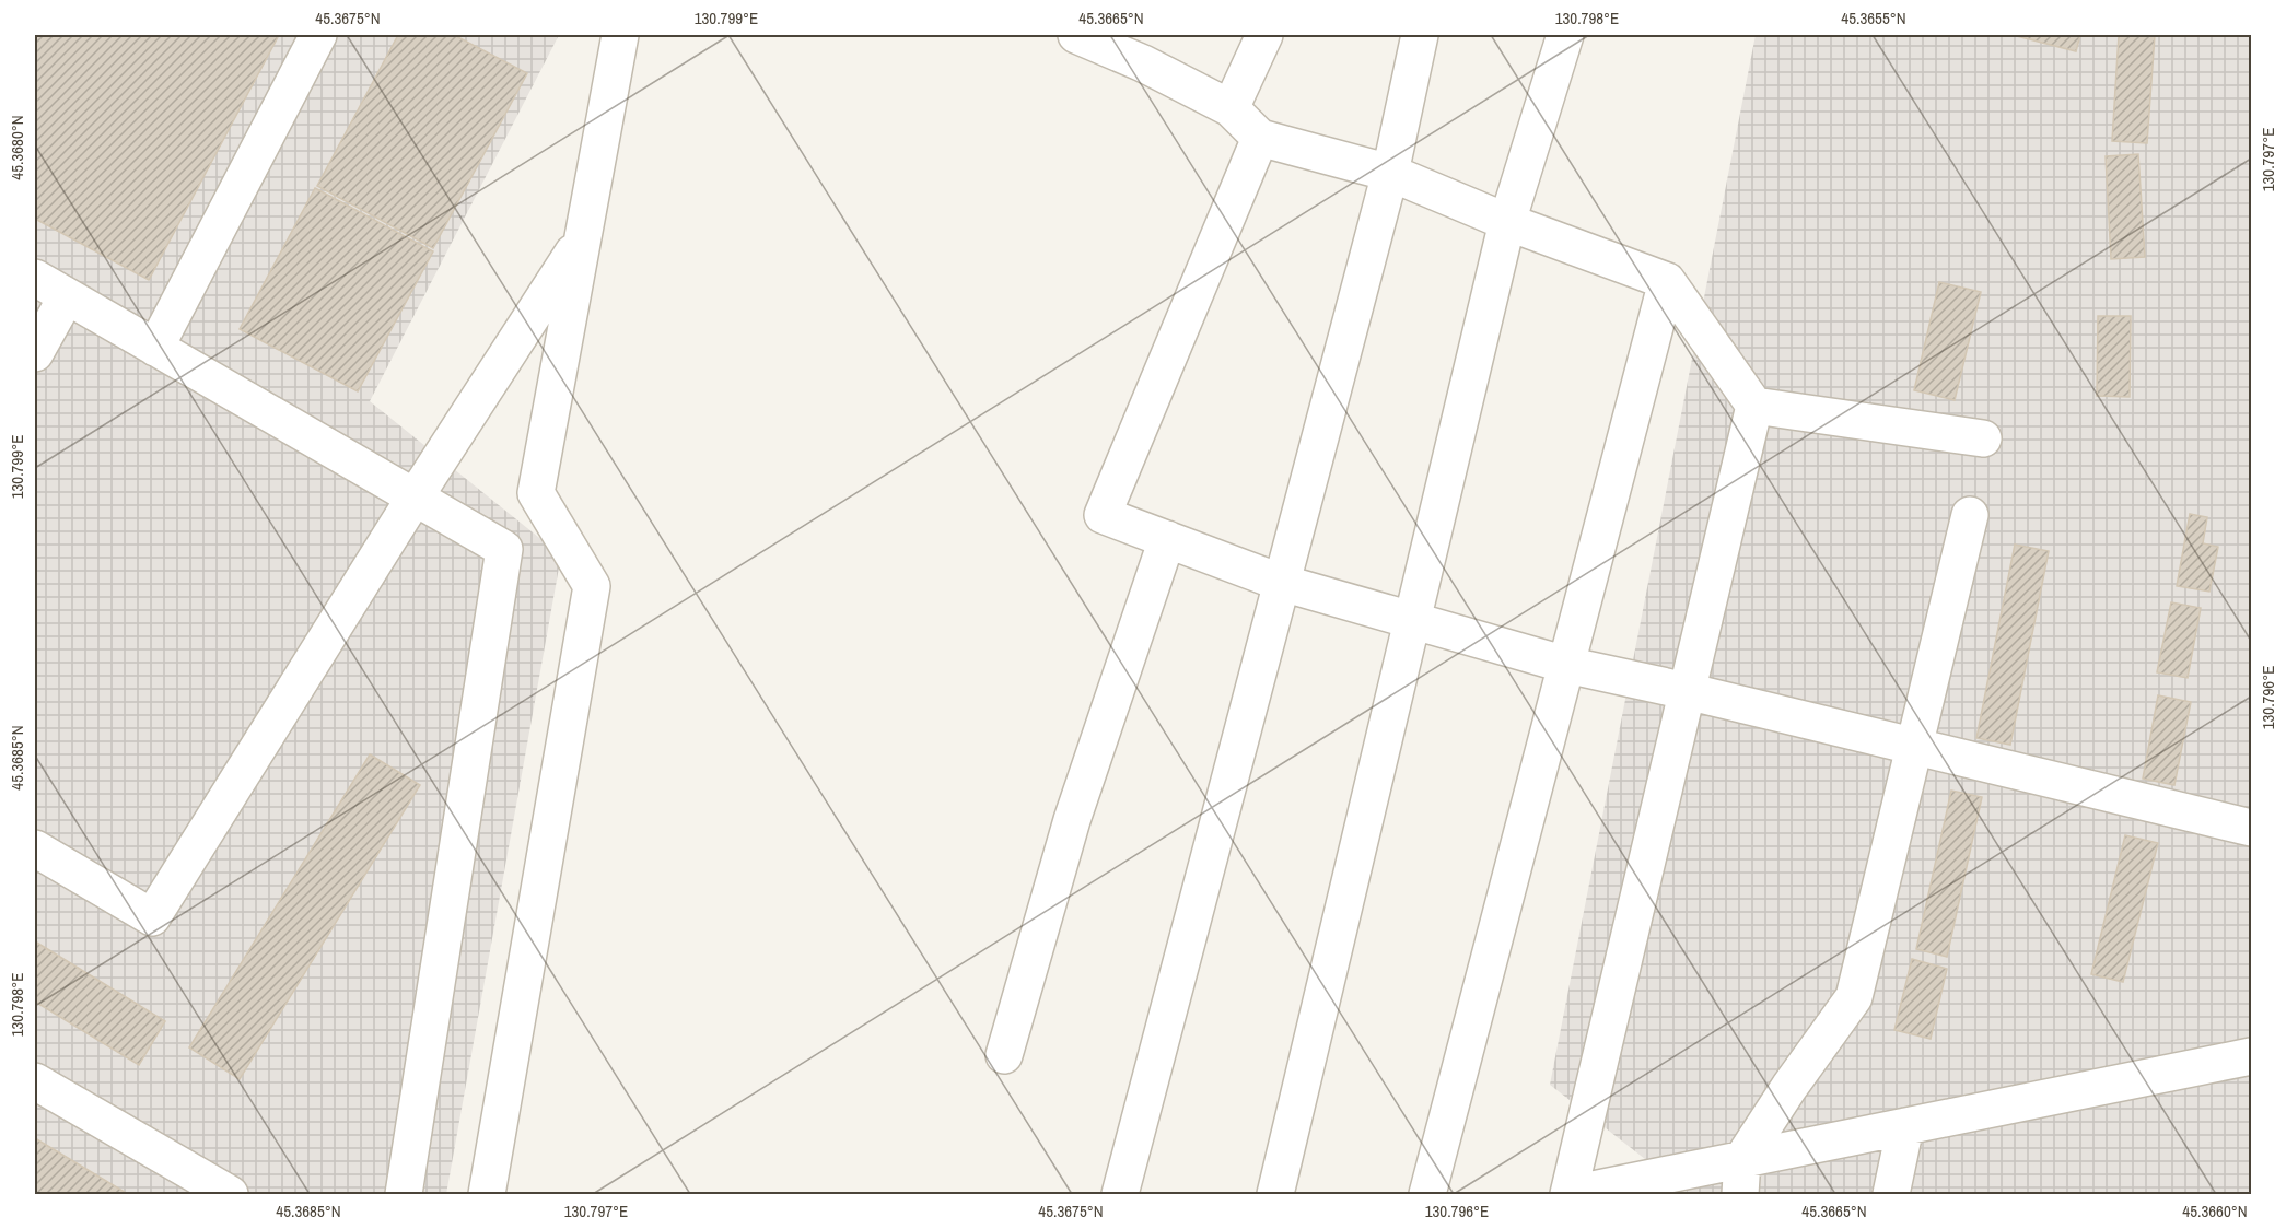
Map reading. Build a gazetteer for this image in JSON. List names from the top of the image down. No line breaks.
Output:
{"coordinates":["45.3675°N","130.799°E","45.3665°N","130.798°E","45.3655°N","45.3680°N","130.797°E","130.796°E","45.3685°N","45.3660°N"]}
